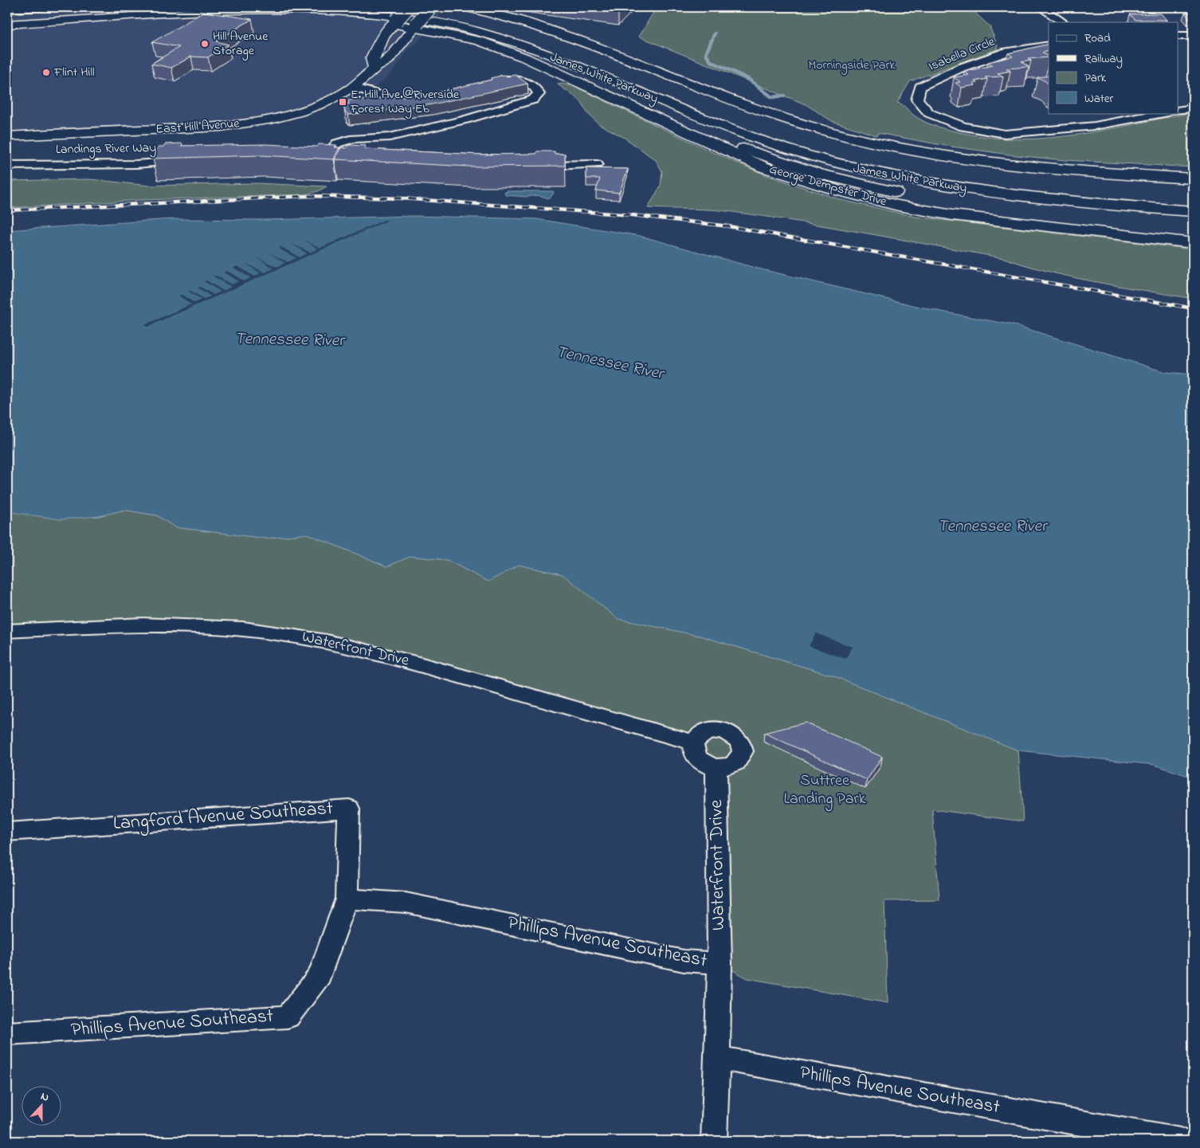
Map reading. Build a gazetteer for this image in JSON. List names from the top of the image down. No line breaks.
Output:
{"streets":{"main road":["James White Parkway","East Hill Avenue","George Dempster Drive"],"street":["Isabella Circle","Landings River Way","Waterfront Drive","Langford Avenue Southeast","Phillips Avenue Southeast"]},"crossings":[["James White Parkway","George Dempster Drive"],["East Hill Avenue","George Dempster Drive"],["Waterfront Drive","Phillips Avenue Southeast"],["Langford Avenue Southeast","Phillips Avenue Southeast"]],"water":["Tennessee River"],"parks":["Morningside Park","Suttree Landing Park"],"places":{"other":["Hill Avenue Storage","Flint Hill"],"transit":["E. Hill Ave.@Riverside Forest Way Eb"]},"legend":["Road","Railway","Park","Water"],"north":"top"}
